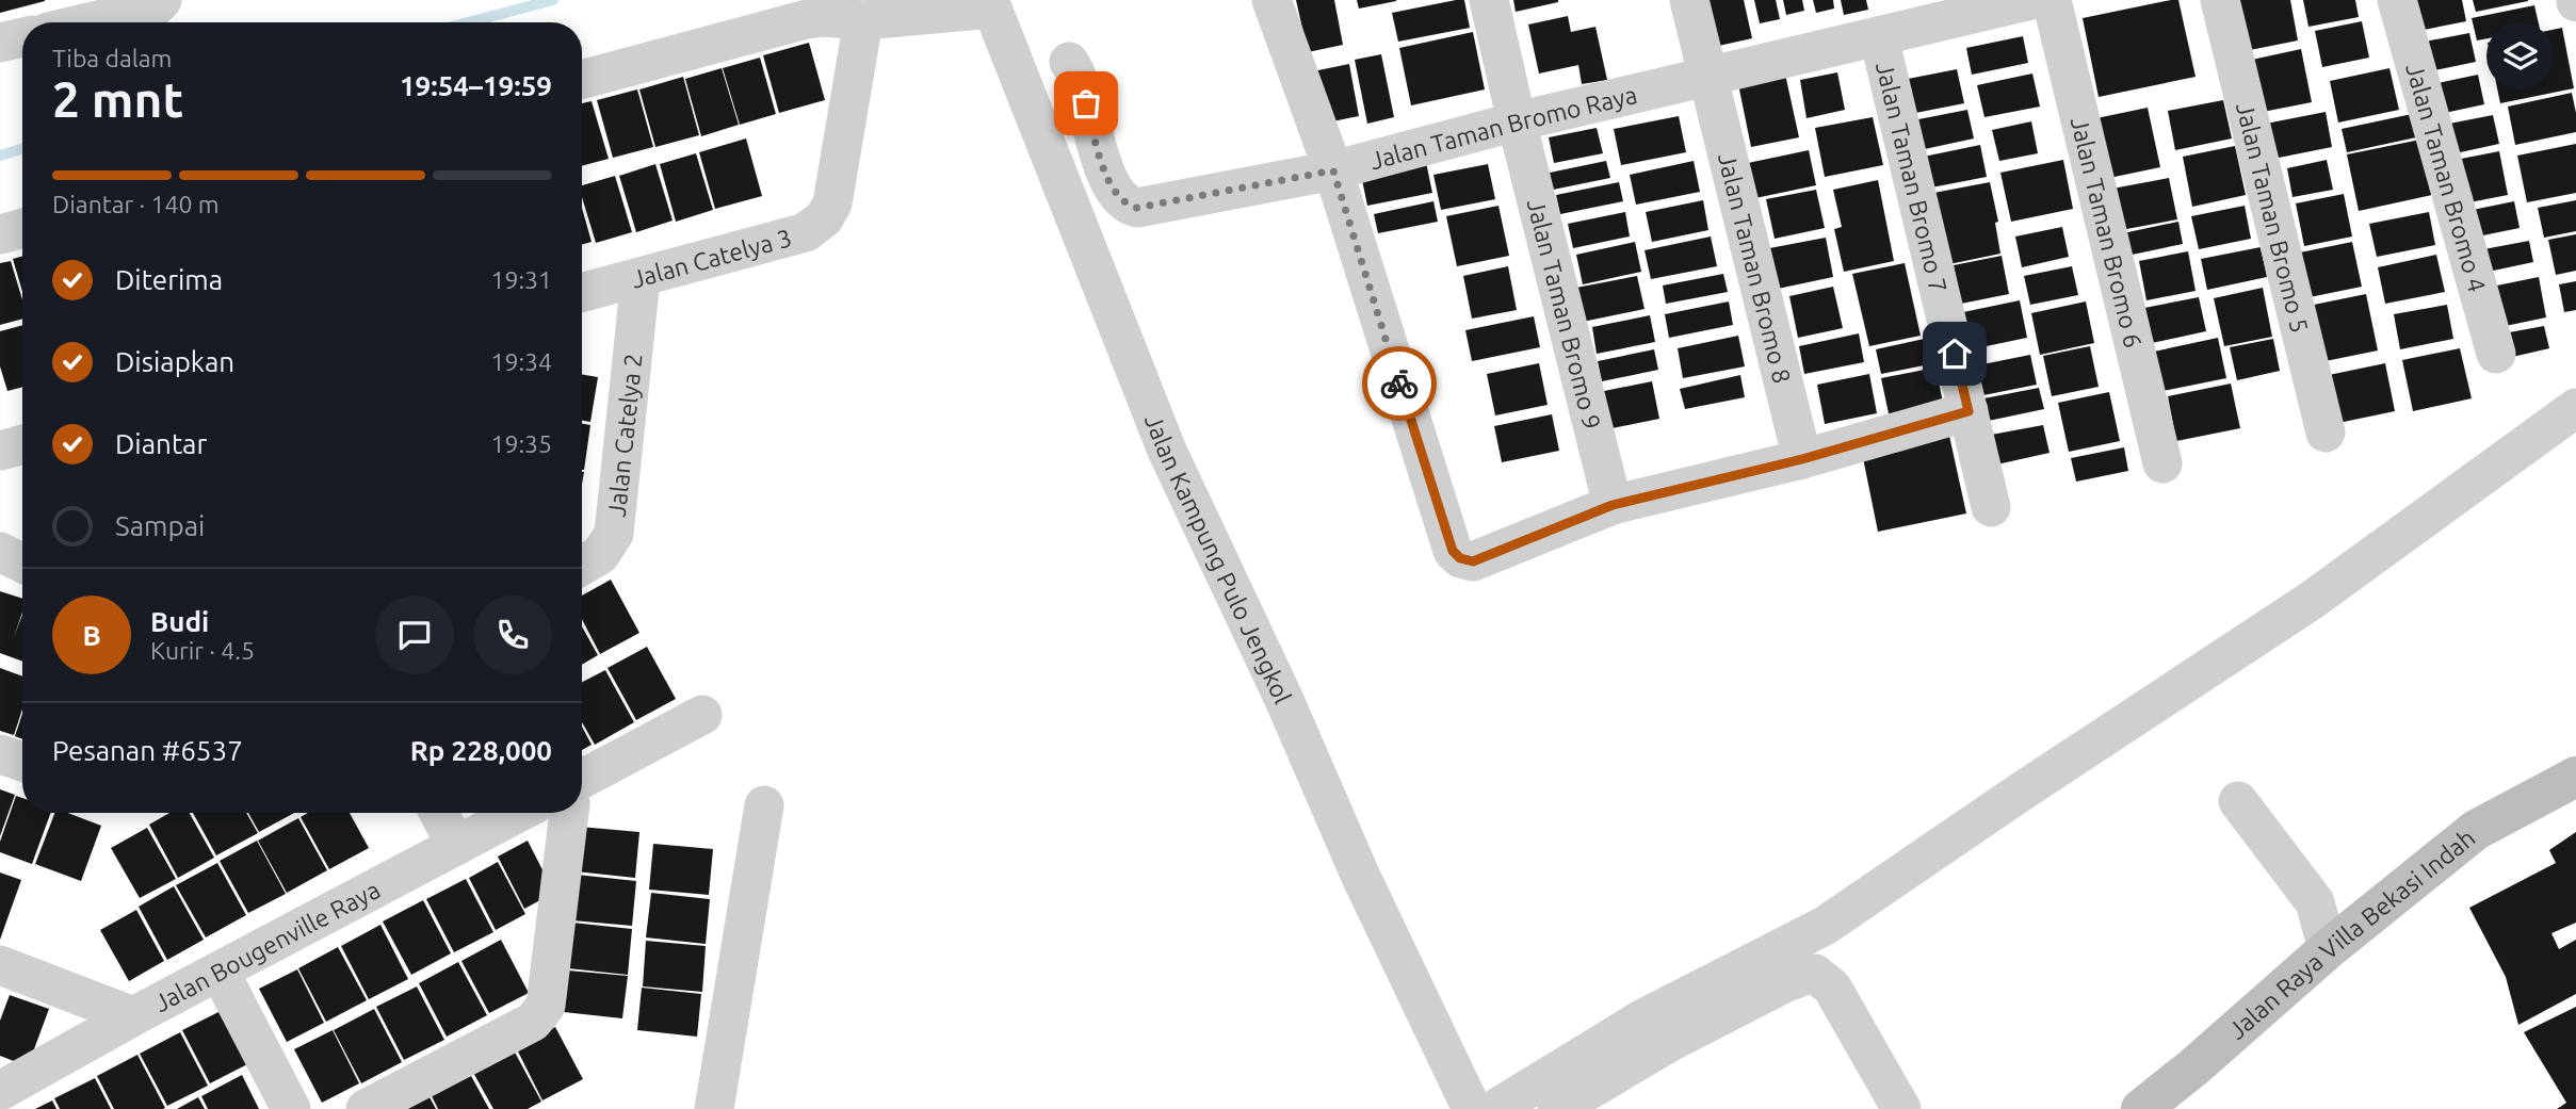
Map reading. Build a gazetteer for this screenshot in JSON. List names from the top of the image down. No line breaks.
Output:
{"streets":{"main road":["Jalan Raya Villa Bekasi Indah"],"street":["Jalan Taman Bromo Raya","Jalan Taman Bromo 4","Jalan Taman Bromo 7","Jalan Taman Bromo 5","Jalan Taman Bromo 6","Jalan Catelya 3","Jalan Taman Bromo 8","Jalan Taman Bromo 9","Jalan Catelya 2","Jalan Kampung Pulo Jengkol","Jalan Bougenville Raya"]},"crossings":[["Jalan Taman Bromo Raya","Jalan Taman Bromo 7"],["Jalan Taman Bromo Raya","Jalan Taman Bromo 8"],["Jalan Taman Bromo Raya","Jalan Taman Bromo 9"],["Jalan Catelya 3","Jalan Catelya 2"]],"page":{"heading":["2 mnt","Tiba dalam","19:54–19:59"],"panel":["Budi","Kurir · 4.5","Pesanan #6537","Rp 228,000"],"bar":"Diantar · 140 m","list":[["Diterima","19:31"],["Disiapkan","19:34"],["Diantar","19:35"],"Sampai"],"round":"B"}}
